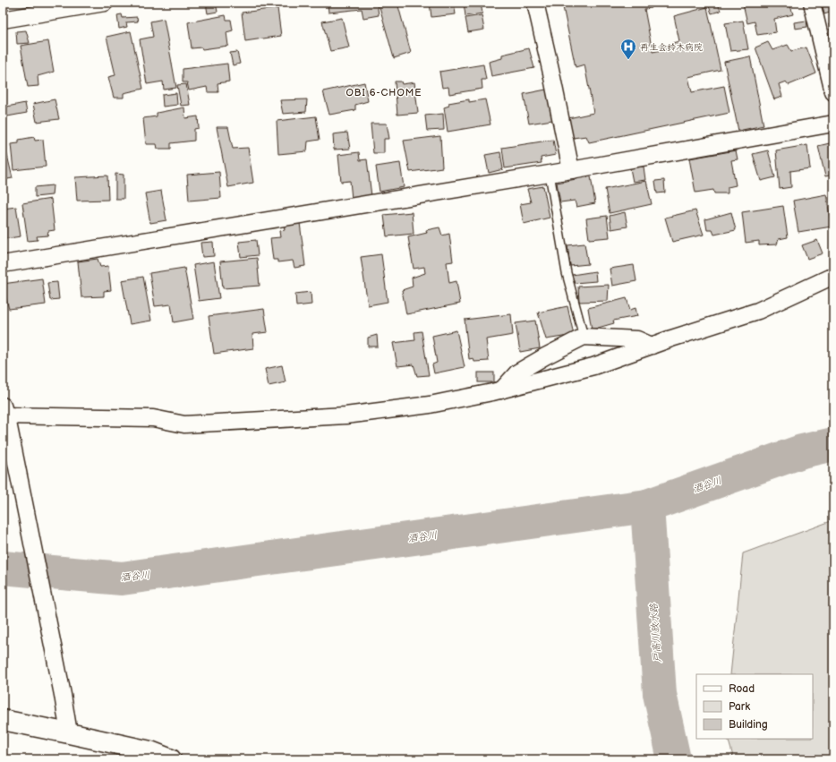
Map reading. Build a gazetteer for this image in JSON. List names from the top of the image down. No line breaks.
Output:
{"districts":["OBI 6-CHOME"],"water":["酒谷川","戸高川放水路"],"places":{"hospital":["再生会鈴木病院"]},"legend":["Road","Park","Building"]}
